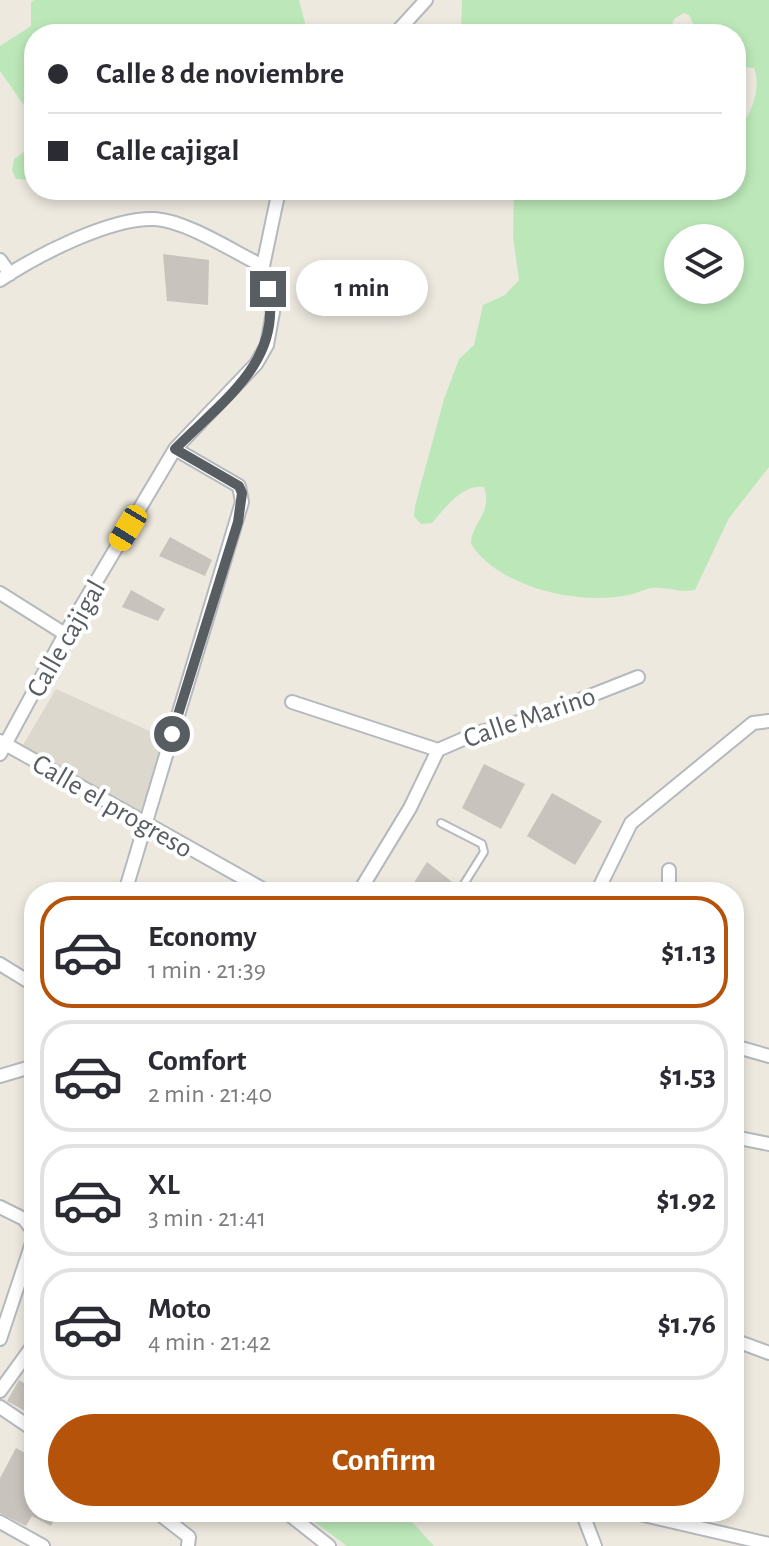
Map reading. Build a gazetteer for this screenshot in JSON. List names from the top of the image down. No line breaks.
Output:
{"streets":{"street":["Calle cajigal","Calle Marino","Calle el progreso"]},"crossings":[["Calle cajigal","Calle el progreso"]],"page":{"banner":["Calle 8 de noviembre","Calle cajigal"],"bubble":"1 min","list":[{"name":"Economy","note":"1 min · 21:39","value":"$1.13"},{"name":"Comfort","note":"2 min · 21:40","value":"$1.53"},{"name":"XL","note":"3 min · 21:41","value":"$1.92"},{"name":"Moto","note":"4 min · 21:42","value":"$1.76"}],"buttons":"Confirm"}}
